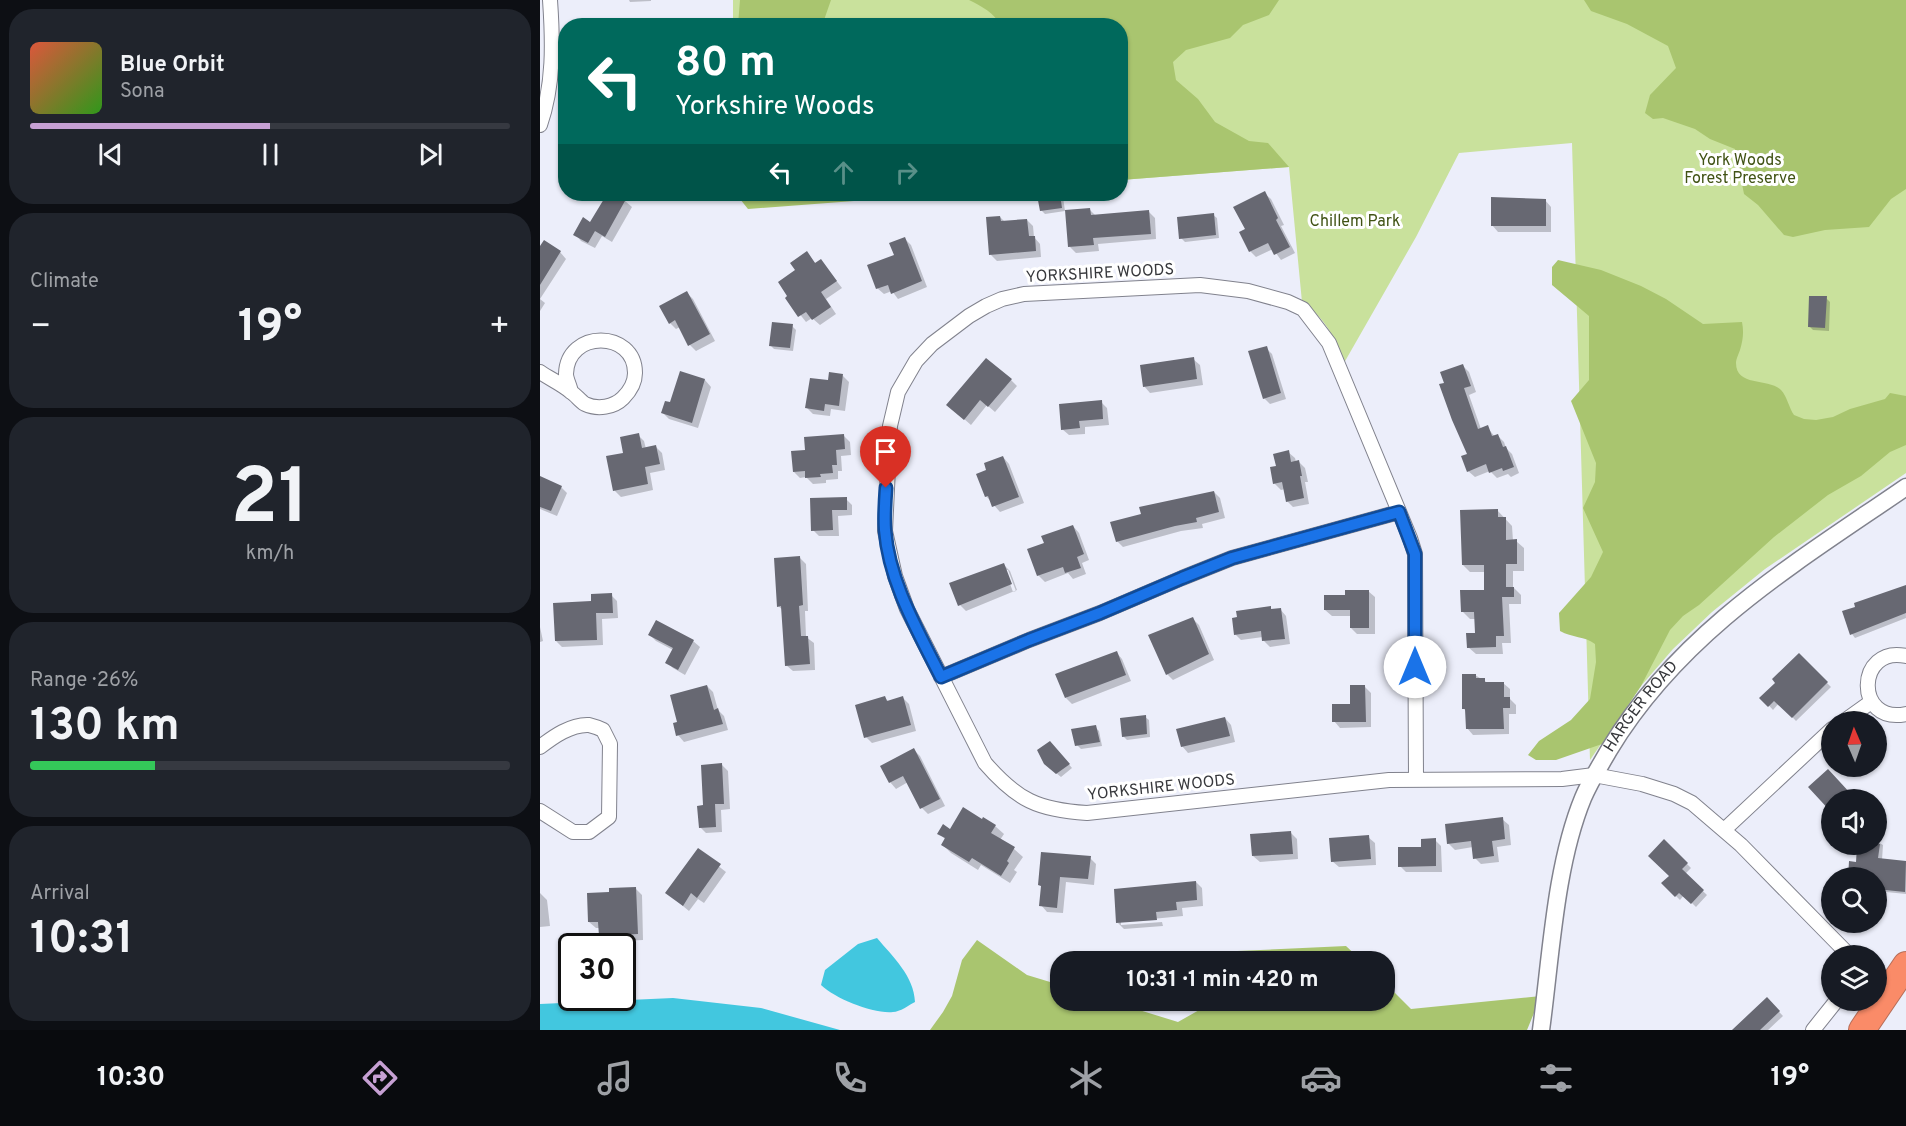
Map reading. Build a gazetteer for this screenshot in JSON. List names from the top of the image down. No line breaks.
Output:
{"streets":{"street":["YORKSHIRE WOODS","HARGER ROAD"]},"crossings":[["YORKSHIRE WOODS","HARGER ROAD"]],"parks":["York Woods Forest Preserve","Chillem Park"],"north":"top","page":{"turn":["80 m","Yorkshire Woods"],"song":["Blue Orbit","Sona"],"tile":["Climate",["21","km/h"],["Range · 26%","130 km"],["Arrival","10:31"]],"heat":["−","19°","+"],"limit":"30","trip":"10:31 · 1 min · 420 m","tabs":["10:30","19°"]}}
